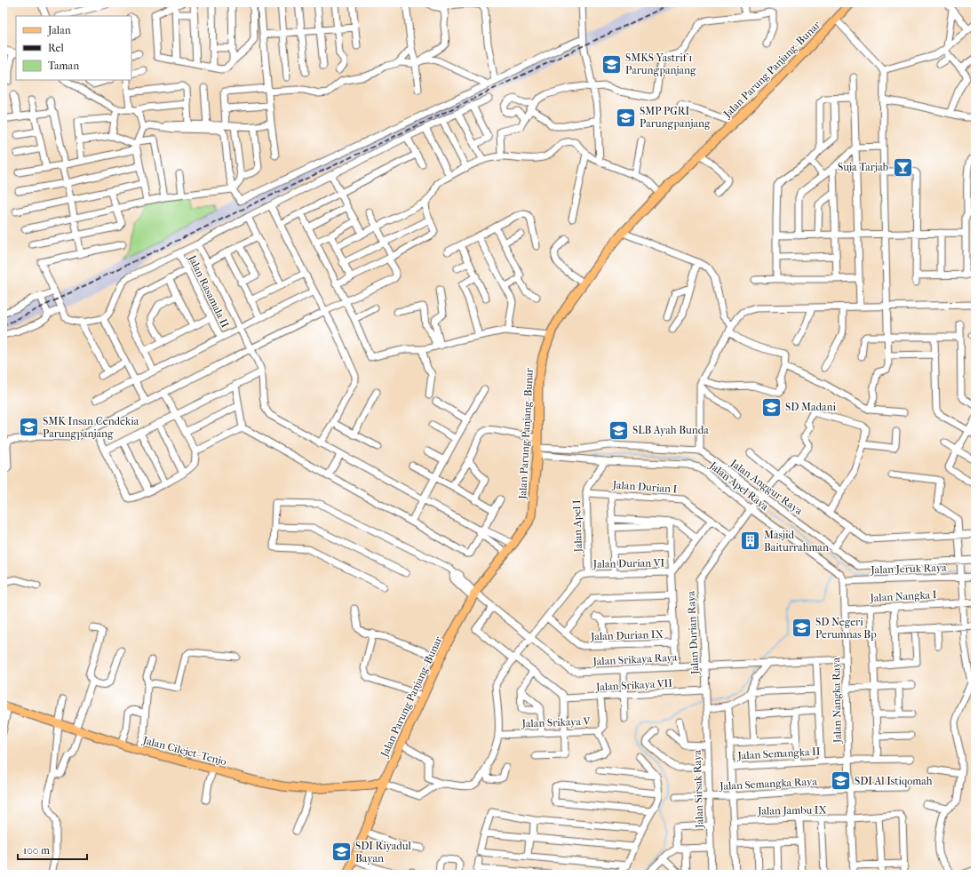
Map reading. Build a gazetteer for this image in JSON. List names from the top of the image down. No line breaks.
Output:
{"streets":{"main road":["Jalan Parung Panjang–Bunar","Jalan Cilejet–Tenjo"],"street":["Jalan Rasamala II","Jalan Apel Raya","Jalan Durian I","Jalan Anggur Raya","Jalan Apel I","Jalan Durian VI","Jalan Jeruk Raya","Jalan Nangka I","Jalan Durian Raya","Jalan Durian IX","Jalan Srikaya Raya","Jalan Srikaya VII","Jalan Nangka Raya","Jalan Srikaya V","Jalan Semangka II","Jalan Semangka Raya","Jalan Sirsak Raya","Jalan Jambu IX"]},"crossings":[["Jalan Parung Panjang–Bunar","Jalan Apel Raya"],["Jalan Parung Panjang–Bunar","Jalan Srikaya Raya"],["Jalan Parung Panjang–Bunar","Jalan Cilejet–Tenjo"],["Jalan Apel Raya","Jalan Anggur Raya"],["Jalan Apel Raya","Jalan Apel I"],["Jalan Apel Raya","Jalan Jeruk Raya"],["Jalan Apel Raya","Jalan Durian Raya"],["Jalan Apel Raya","Jalan Nangka Raya"],["Jalan Durian I","Jalan Apel I"],["Jalan Durian I","Jalan Durian Raya"],["Jalan Anggur Raya","Jalan Durian Raya"],["Jalan Apel I","Jalan Durian VI"],["Jalan Durian VI","Jalan Durian IX"],["Jalan Durian VI","Jalan Srikaya Raya"],["Jalan Durian VI","Jalan Srikaya V"],["Jalan Jeruk Raya","Jalan Nangka Raya"],["Jalan Nangka I","Jalan Nangka Raya"],["Jalan Durian Raya","Jalan Srikaya Raya"],["Jalan Durian Raya","Jalan Srikaya VII"],["Jalan Durian Raya","Jalan Sirsak Raya"],["Jalan Srikaya VII","Jalan Srikaya V"],["Jalan Nangka Raya","Jalan Semangka II"],["Jalan Nangka Raya","Jalan Semangka Raya"],["Jalan Nangka Raya","Jalan Jambu IX"],["Jalan Semangka Raya","Jalan Sirsak Raya"]],"places":{"school or university":["SMKS Yastrif 1 Parungpanjang","SMP PGRI Parungpanjang","SD Madani","SMK Insan Cendekia Parungpanjang","SLB Ayah Bunda","SD Negeri Perumnas Bp","SDI Al Istiqomah","SDI Riyadul Bayan"],"bar":["Suja Tarjab"],"building":["Masjid Baiturrahman"]},"legend":["Jalan","Rel","Taman"],"scale_bar":"100 m"}
